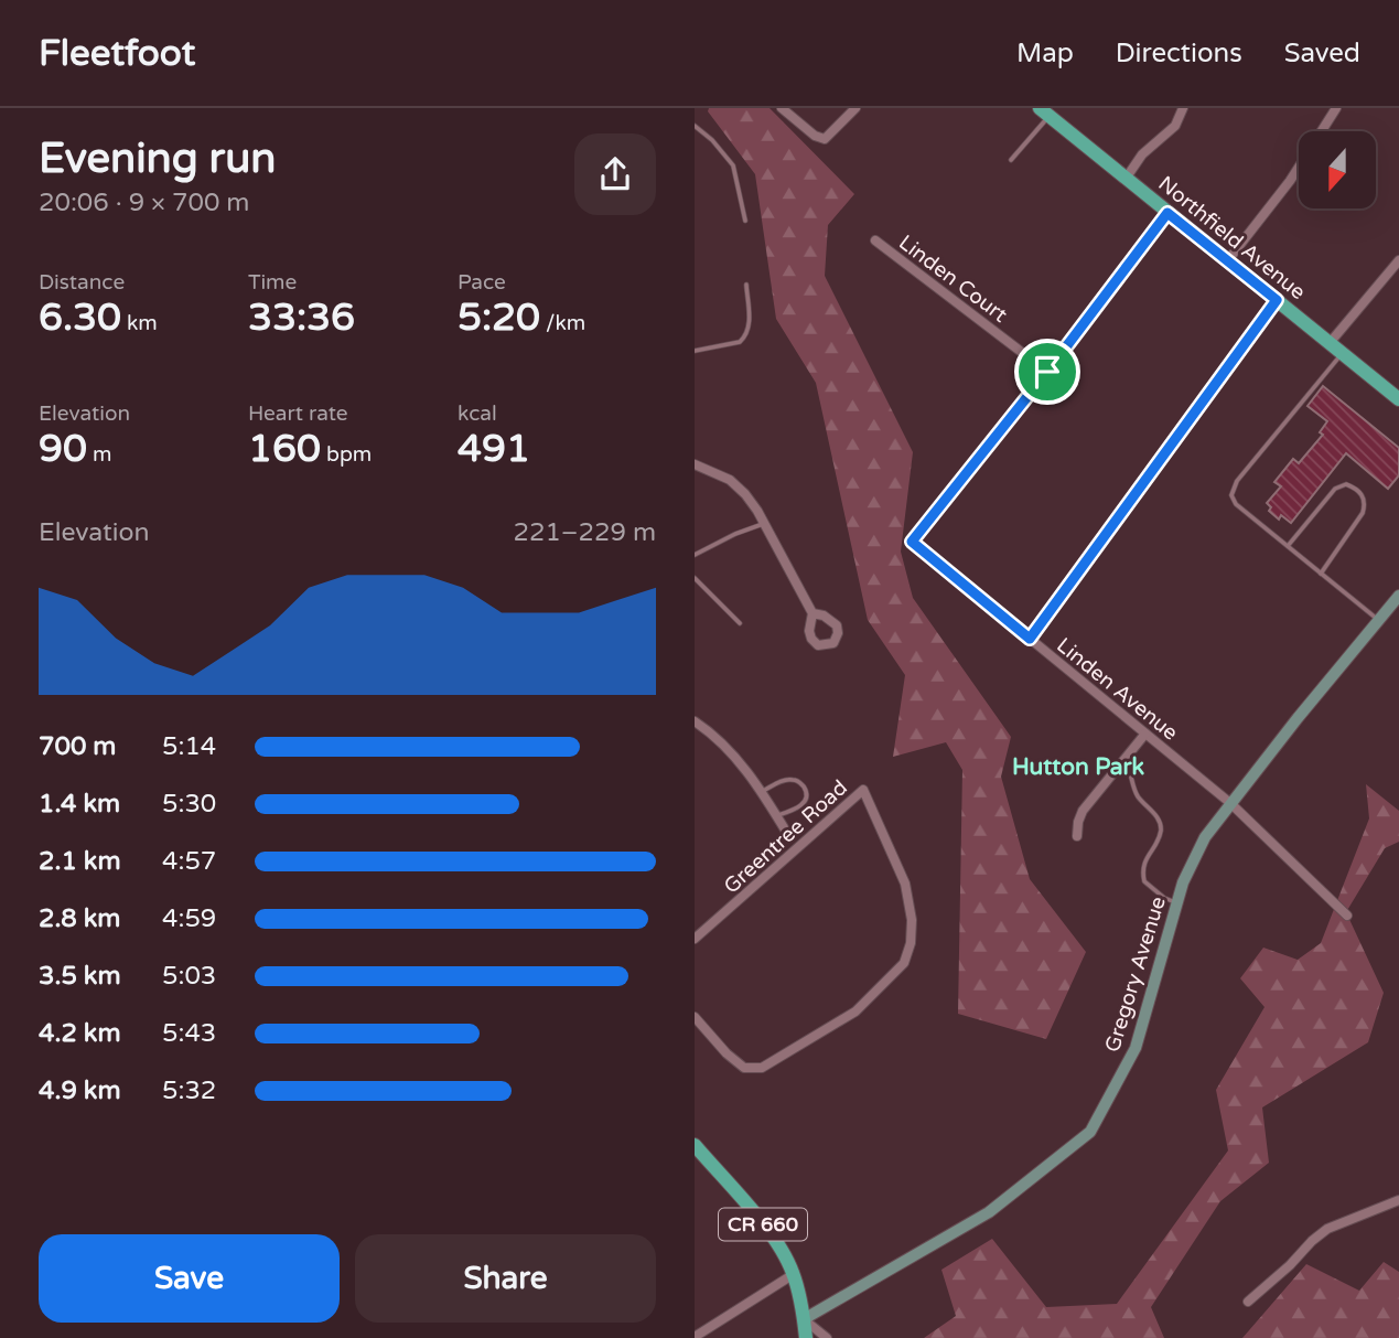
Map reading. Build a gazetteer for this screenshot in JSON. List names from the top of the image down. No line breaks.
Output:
{"streets":{"main road":["Northfield Avenue","Gregory Avenue","CR 660"],"street":["Linden Court","Linden Avenue","Greentree Road"]},"crossings":[["Northfield Avenue","Linden Avenue"],["Linden Court","Linden Avenue"],["Linden Avenue","Gregory Avenue"],["Gregory Avenue","CR 660"]],"districts":["Hutton Park"],"north":"bottom","page":{"header":"Fleetfoot","nav":["Map","Directions","Saved"],"heading":["Evening run","20:06 · 9 × 700 m"],"stats":[["Distance","6.30 km"],["Time","33:36"],["Pace","5:20 /km"],["Elevation","90 m"],["Heart rate","160 bpm"],["kcal","491"]],"chart":["Elevation","221–229 m"],"list":[{"name":"700 m","note":"5:14"},{"name":"1.4 km","note":"5:30"},{"name":"2.1 km","note":"4:57"},{"name":"2.8 km","note":"4:59"},{"name":"3.5 km","note":"5:03"},{"name":"4.2 km","note":"5:43"},{"name":"4.9 km","note":"5:32"}],"buttons":["Save","Share"]}}
